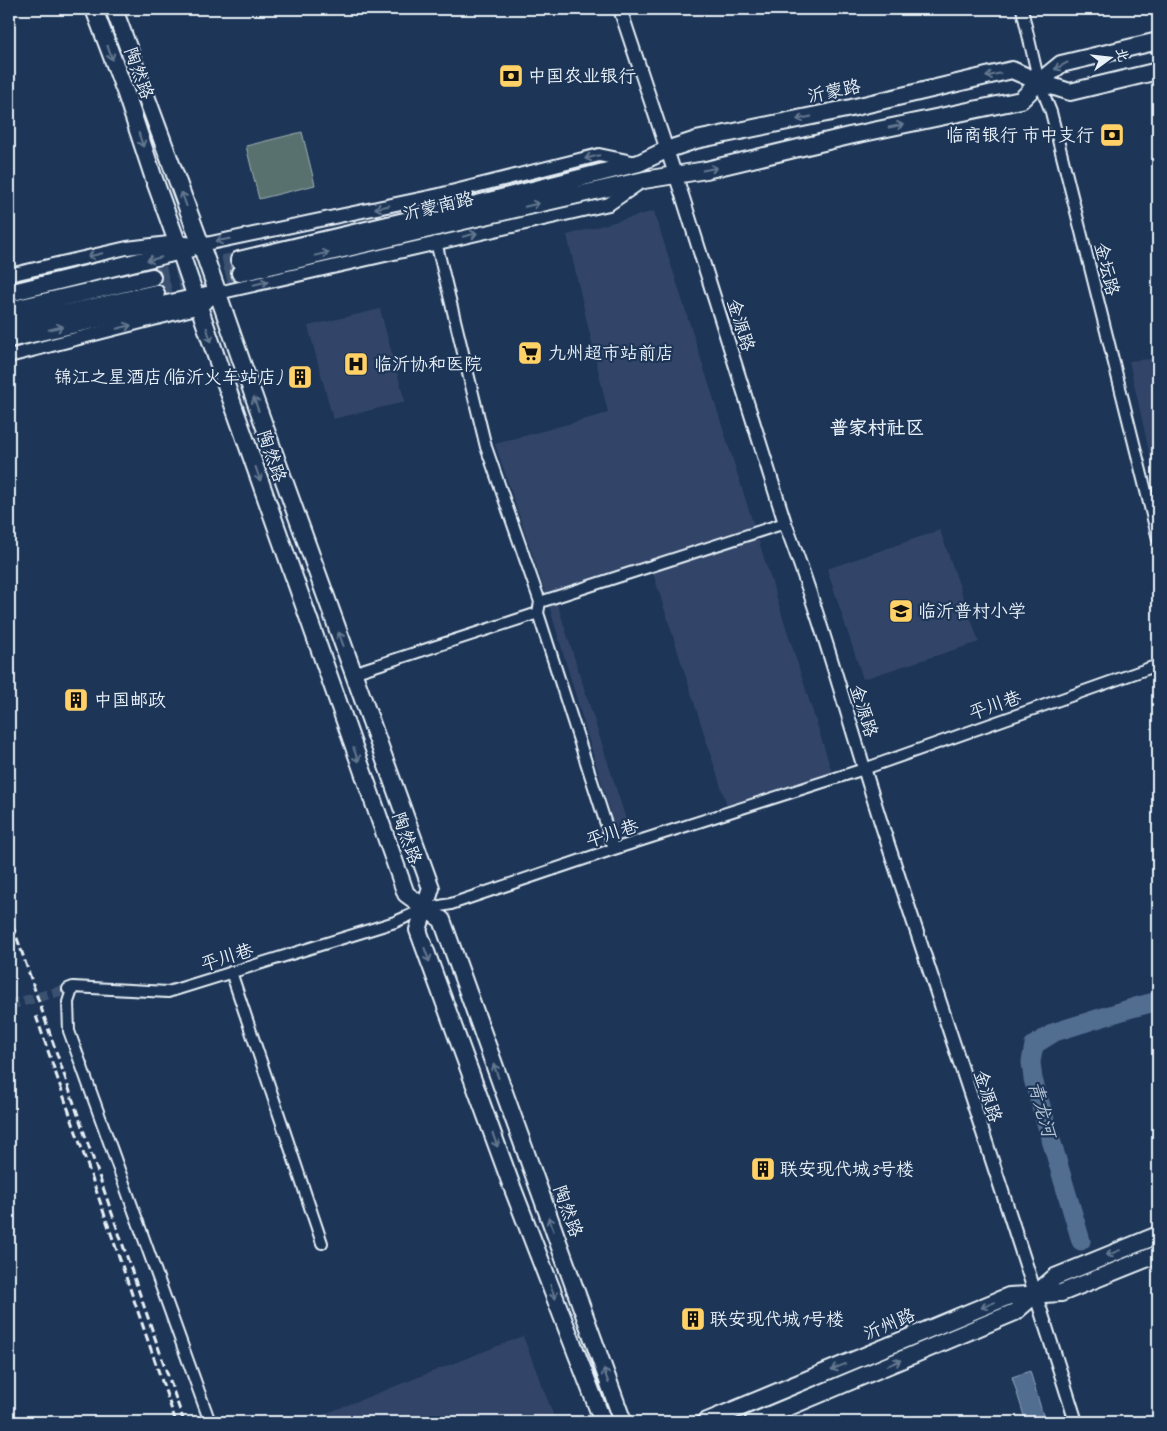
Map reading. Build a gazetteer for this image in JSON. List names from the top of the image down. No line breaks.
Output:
{"streets":{"main road":["陶然路","沂蒙路","沂蒙南路","沂州路"],"street":["金坛路","金源路","平川巷"]},"crossings":[["陶然路","平川巷"],["沂蒙路","沂蒙南路"],["沂蒙路","金坛路"],["沂蒙路","金源路"],["金源路","平川巷"],["金源路","沂州路"]],"districts":["普家村社区"],"water":["青龙河"],"places":{"bank":["中国农业银行","临商银行 市中支行"],"supermarket":["九州超市站前店"],"hospital":["临沂协和医院"],"building":["锦江之星酒店(临沂火车站店)","中国邮政","联安现代城3号楼","联安现代城1号楼"],"school or university":["临沂普村小学"]},"north":"right"}
